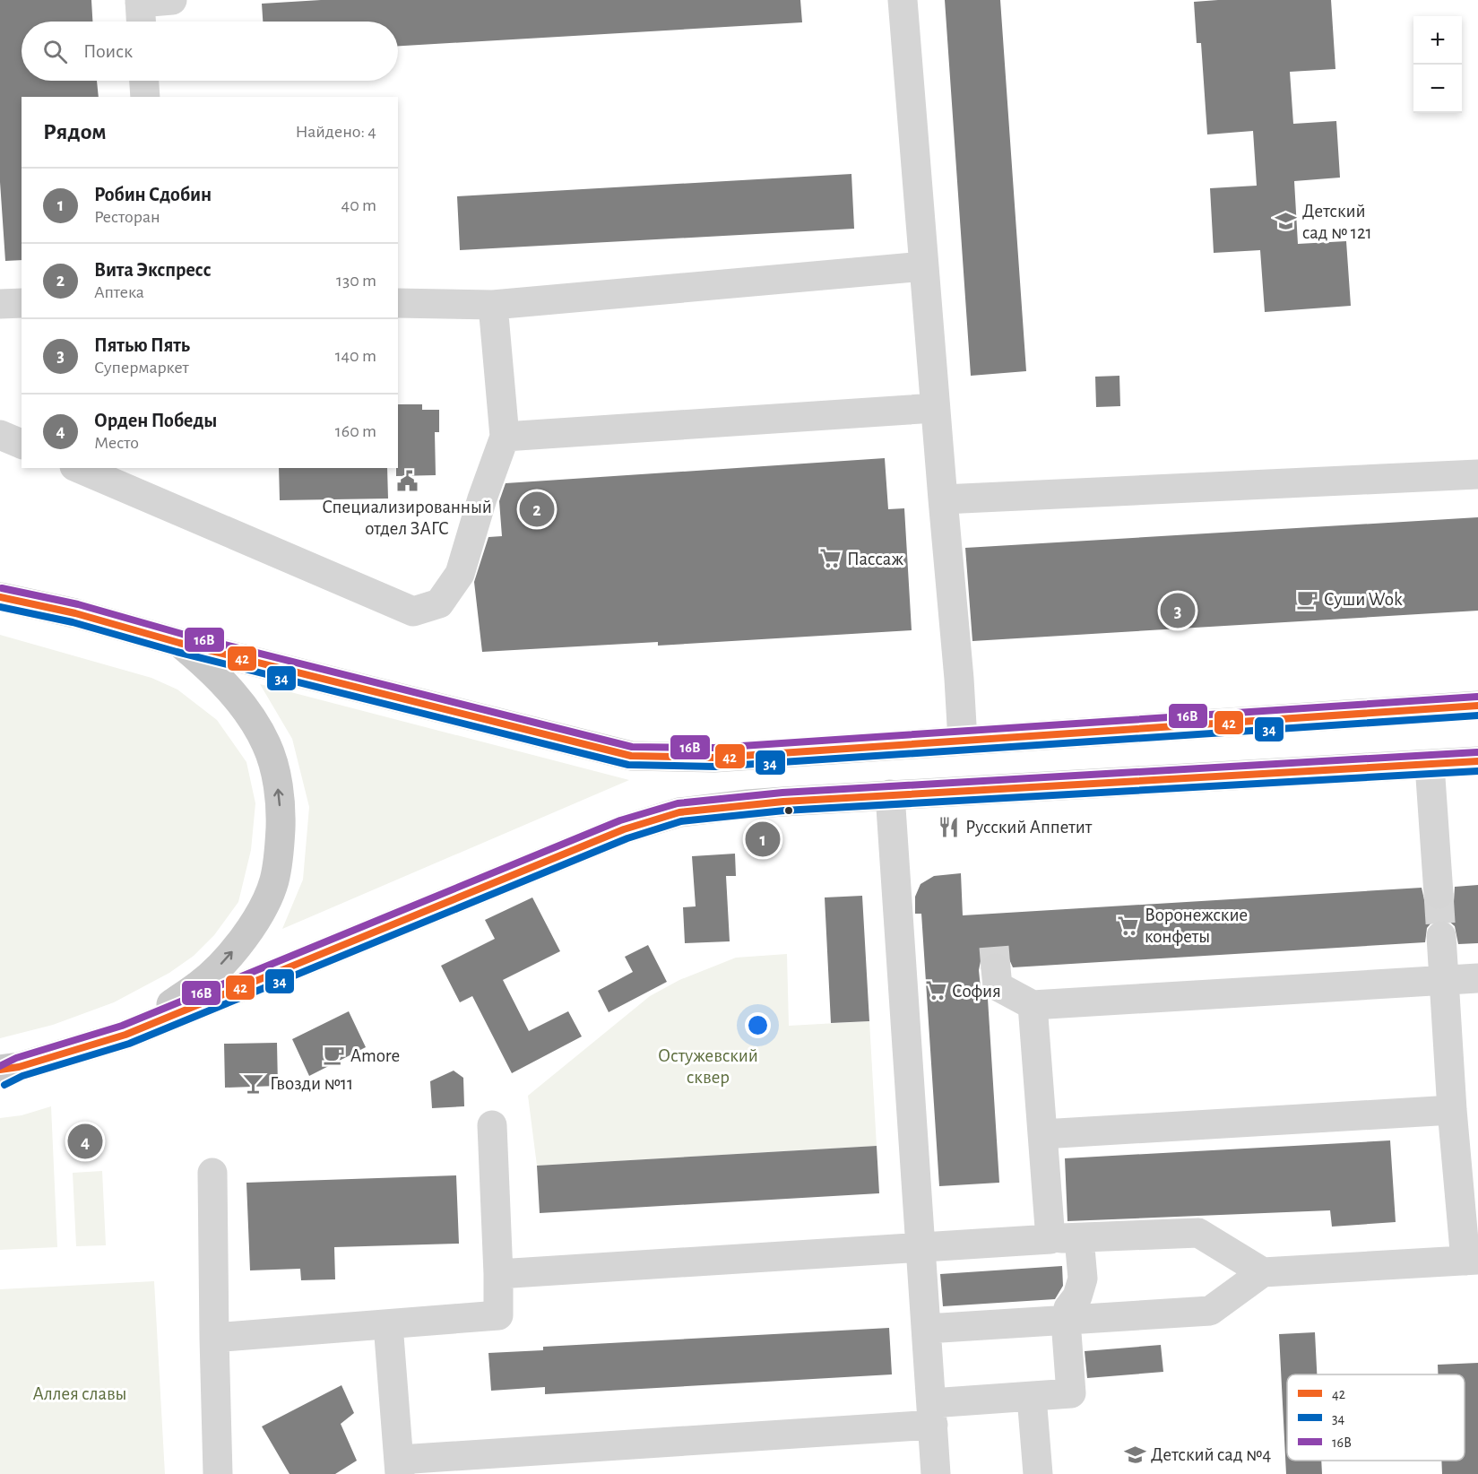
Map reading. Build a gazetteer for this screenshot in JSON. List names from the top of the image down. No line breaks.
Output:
{"parks":["Остужевский сквер","Аллея славы"],"places":{"school or university":["Детский сад № 121","Детский сад №4"],"public building":["Специализированный отдел ЗАГС"],"supermarket":["Пассаж","Воронежские конфеты","София"],"cafe":["Суши Wok","Amore"],"restaurant":["Русский Аппетит"],"bar":["Гвозди №11"]},"lines":["transit line 16В","transit line 42","transit line 34"],"legend":["42","34","16В"],"page":{"map_buttons":["+","−"],"search":"Поиск","heading":["Рядом","Найдено: 4"],"list":[{"mark":"1","name":"Робин Сдобин","note":"Ресторан","value":"40 m"},{"mark":"2","name":"Вита Экспресс","note":"Аптека","value":"130 m"},{"mark":"3","name":"Пятью Пять","note":"Супермаркет","value":"140 m"},{"mark":"4","name":"Орден Победы","note":"Место","value":"160 m"}],"pins":["2","3","1","4"]}}
